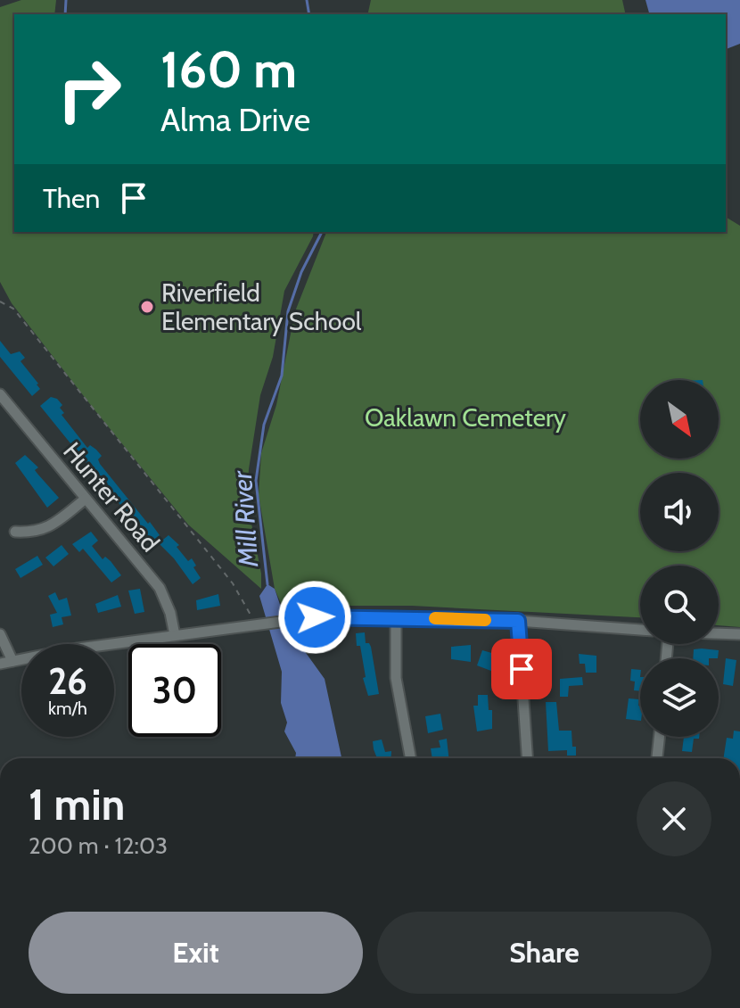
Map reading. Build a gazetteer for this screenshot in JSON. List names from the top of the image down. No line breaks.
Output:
{"streets":{"street":["Hunter Road"]},"water":["Mill River"],"parks":["Oaklawn Cemetery"],"places":["Riverfield Elementary School"],"north":"bottom right","page":{"turn":["160 m","Alma Drive"],"then":"Then","speed":"26 km/h","limit":"30","heading":["1 min","200 m · 12:03"],"buttons":["Exit","Share"]}}
